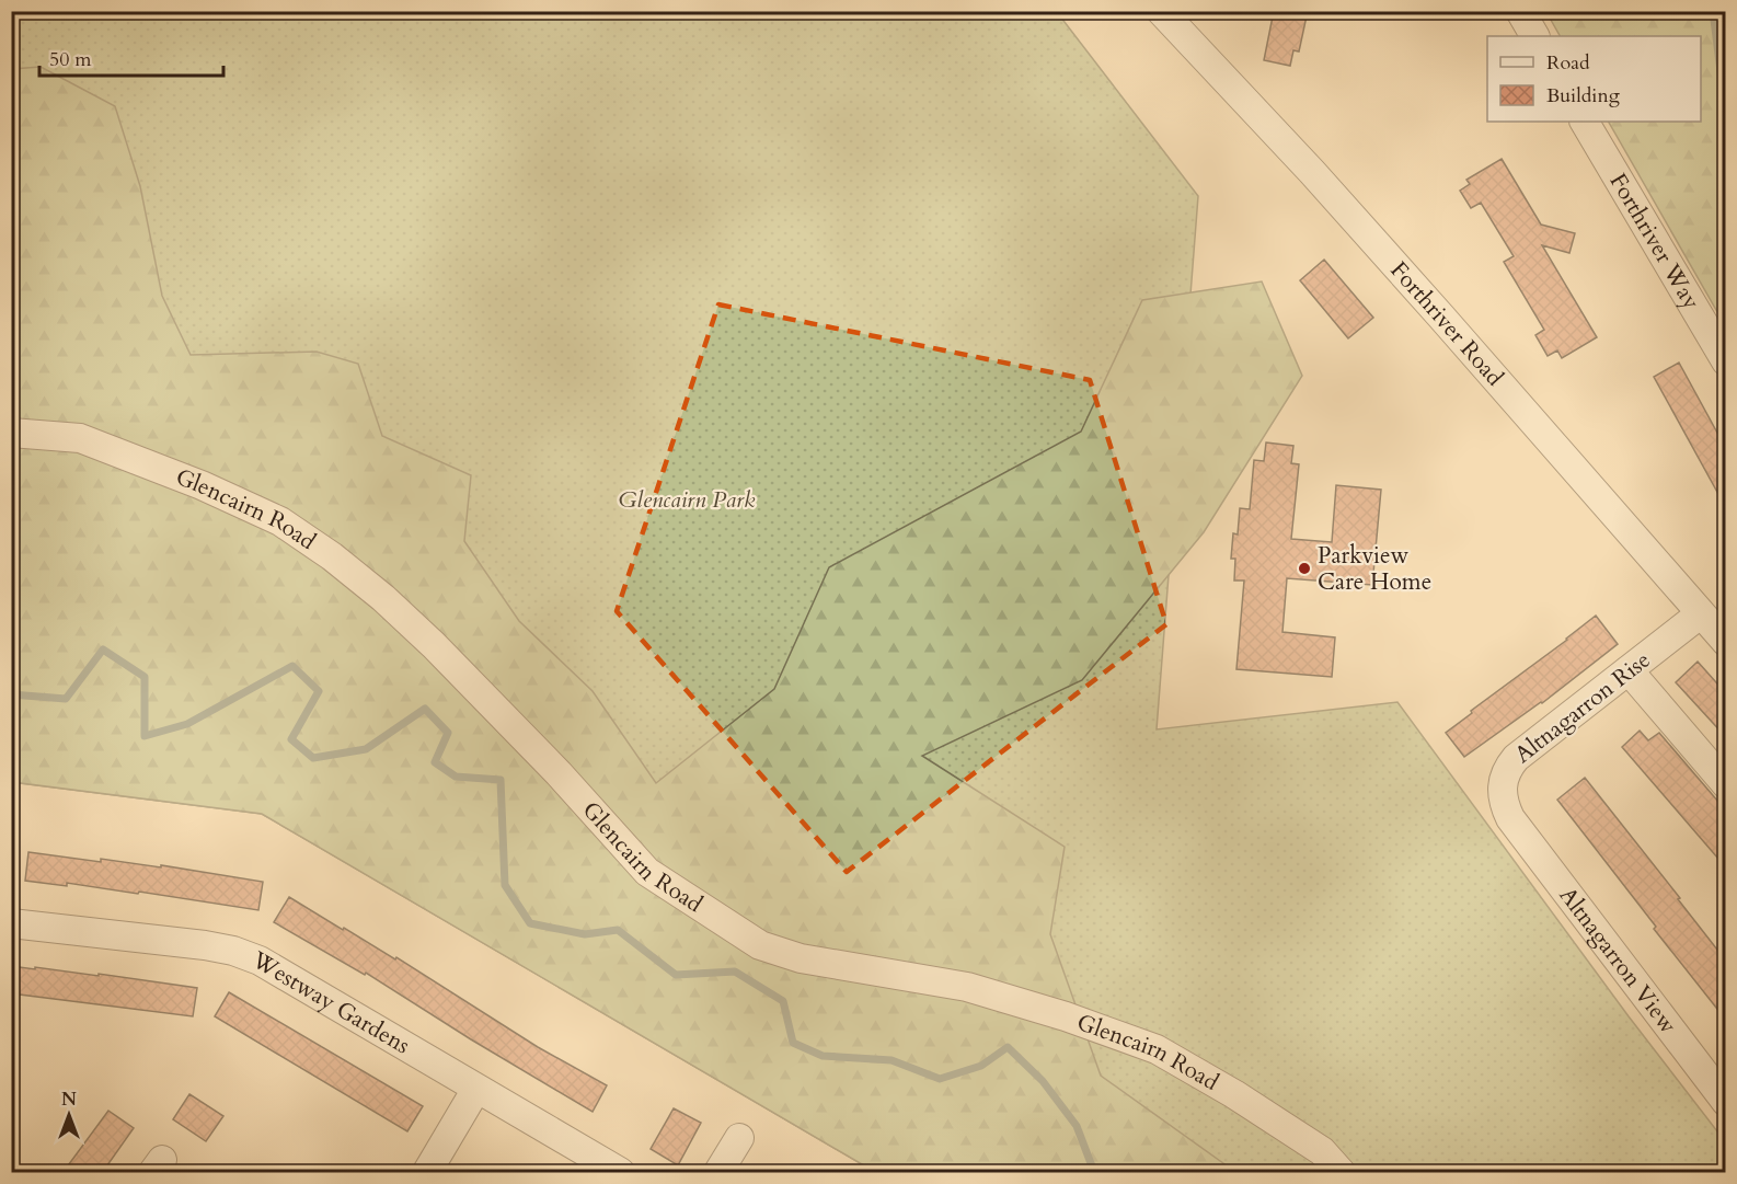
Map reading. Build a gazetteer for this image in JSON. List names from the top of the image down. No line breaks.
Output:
{"streets":{"street":["Forthriver Way","Forthriver Road","Glencairn Road","Altnagarron Rise","Altnagarron View","Westway Gardens"]},"crossings":[["Forthriver Road","Altnagarron Rise"],["Altnagarron Rise","Altnagarron View"]],"parks":["Glencairn Park"],"places":["Parkview Care Home"],"legend":["Road","Building"],"scale_bar":"50 m","north":"top"}
